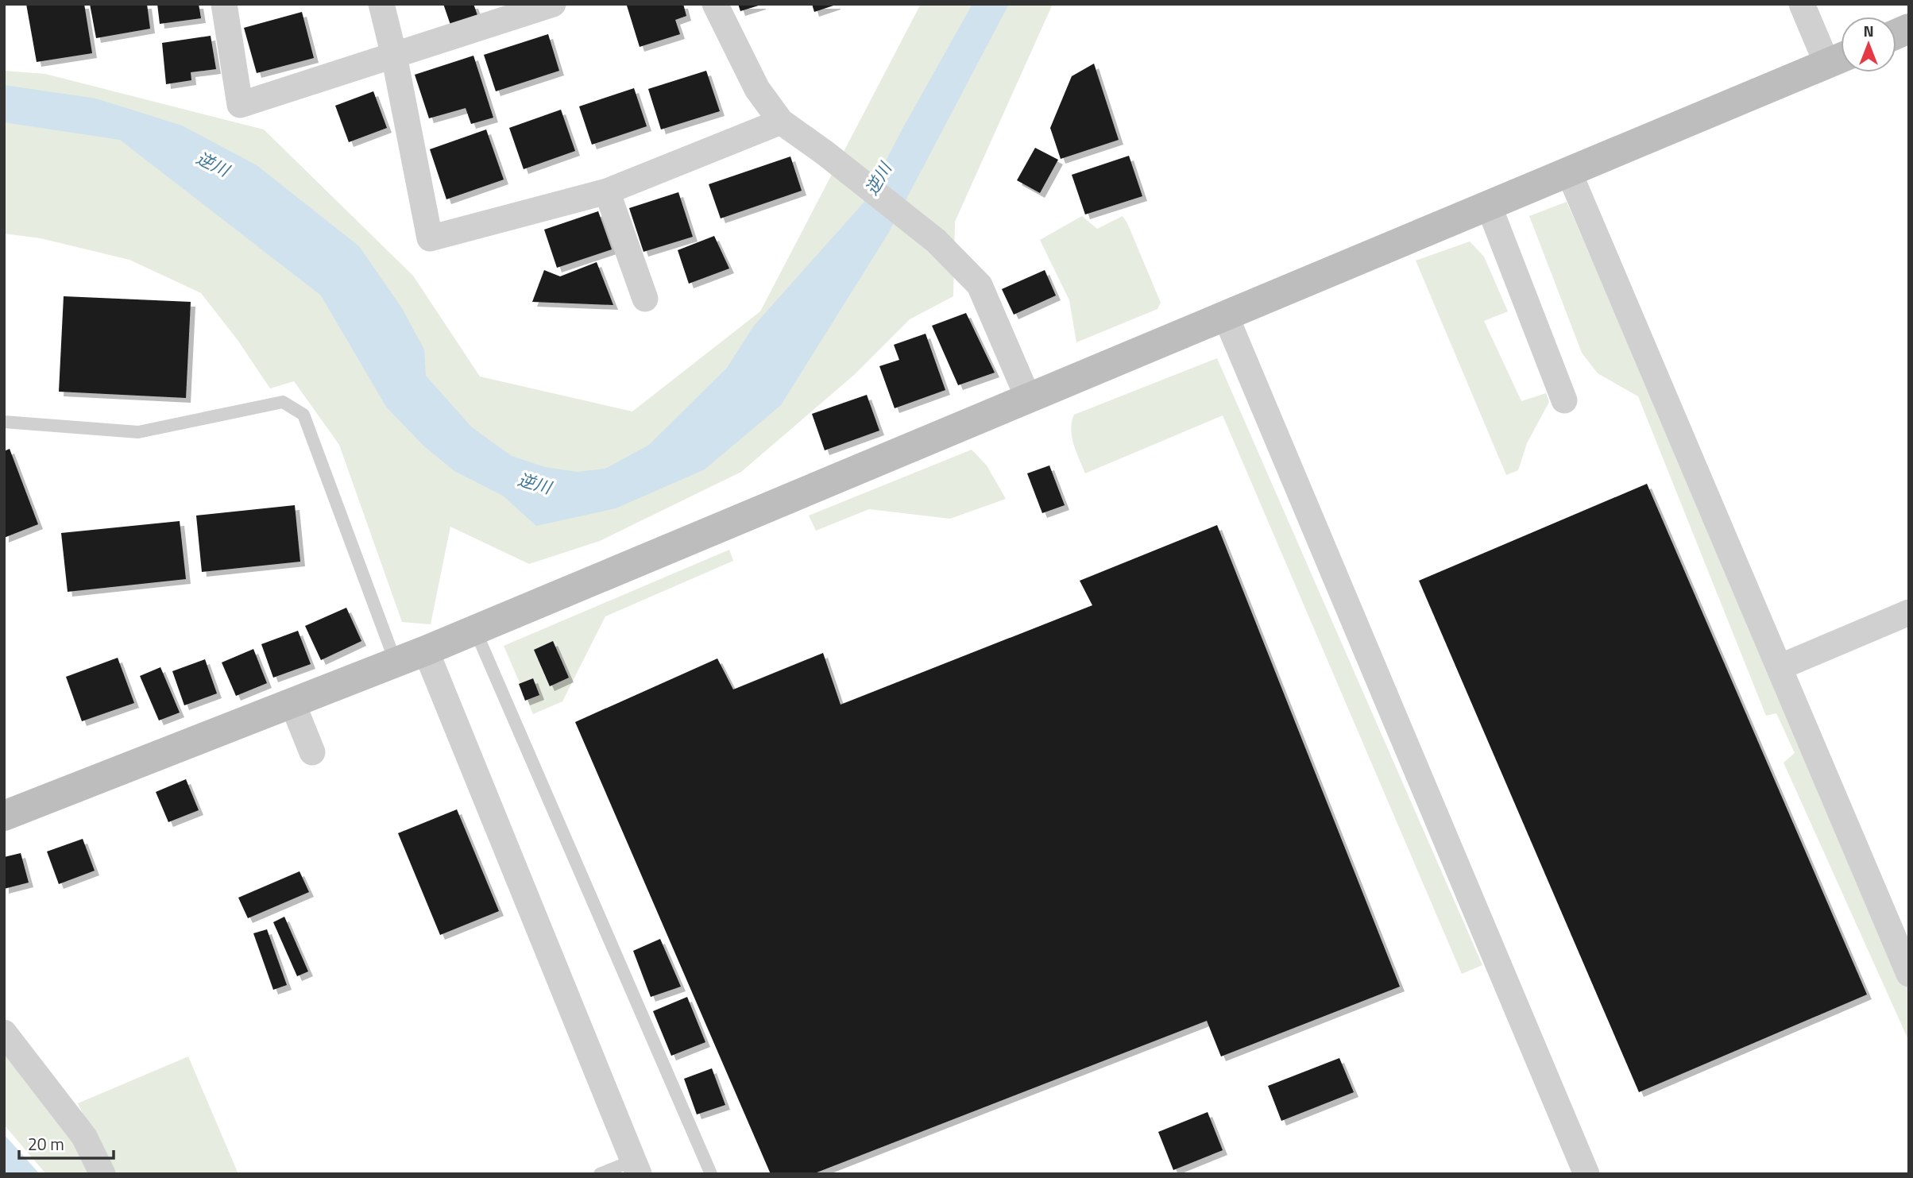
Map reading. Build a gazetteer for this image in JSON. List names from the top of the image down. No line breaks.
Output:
{"water":["逆川"],"scale_bar":"20 m","north":"top"}
